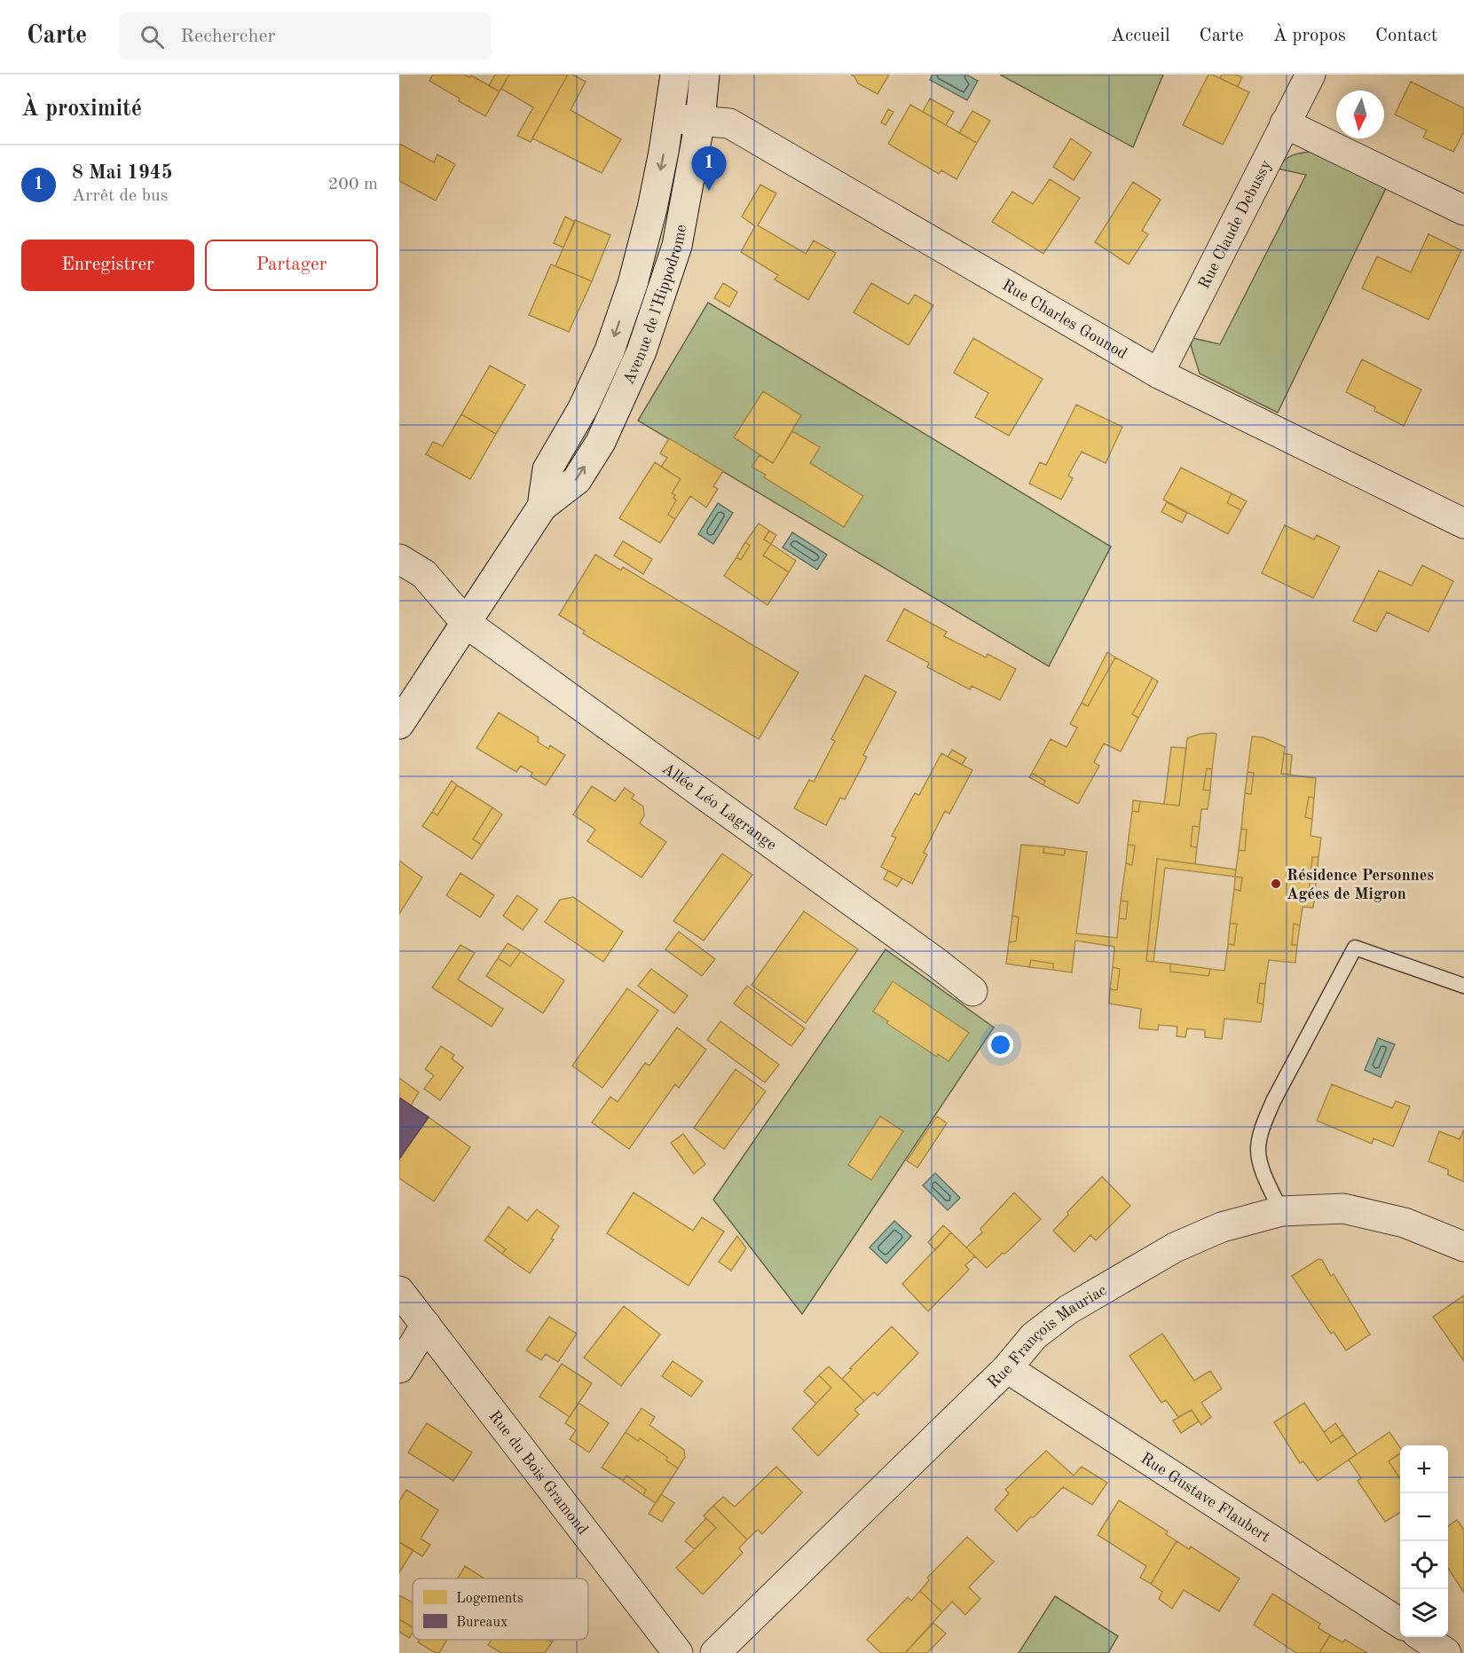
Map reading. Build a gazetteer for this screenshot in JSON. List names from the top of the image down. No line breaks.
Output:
{"streets":{"street":["Rue Claude Debussy","Avenue de l'Hippodrome","Rue Charles Gounod","Allée Léo Lagrange","Rue François Mauriac","Rue du Bois Gramond","Rue Gustave Flaubert"]},"crossings":[["Rue Claude Debussy","Rue Charles Gounod"],["Avenue de l'Hippodrome","Rue Charles Gounod"],["Rue François Mauriac","Rue Gustave Flaubert"]],"places":["Résidence Personnes Agées de Migron"],"legend":["Logements","Bureaux"],"north":"bottom","page":{"header":"Carte","search":"Rechercher","nav":["Accueil","Carte","À propos","Contact"],"heading":"À proximité","list":[{"mark":"1","name":"8 Mai 1945","note":"Arrêt de bus","value":"200 m"}],"pins":"1","buttons":["Enregistrer","Partager"],"map_buttons":["+","−"]}}
